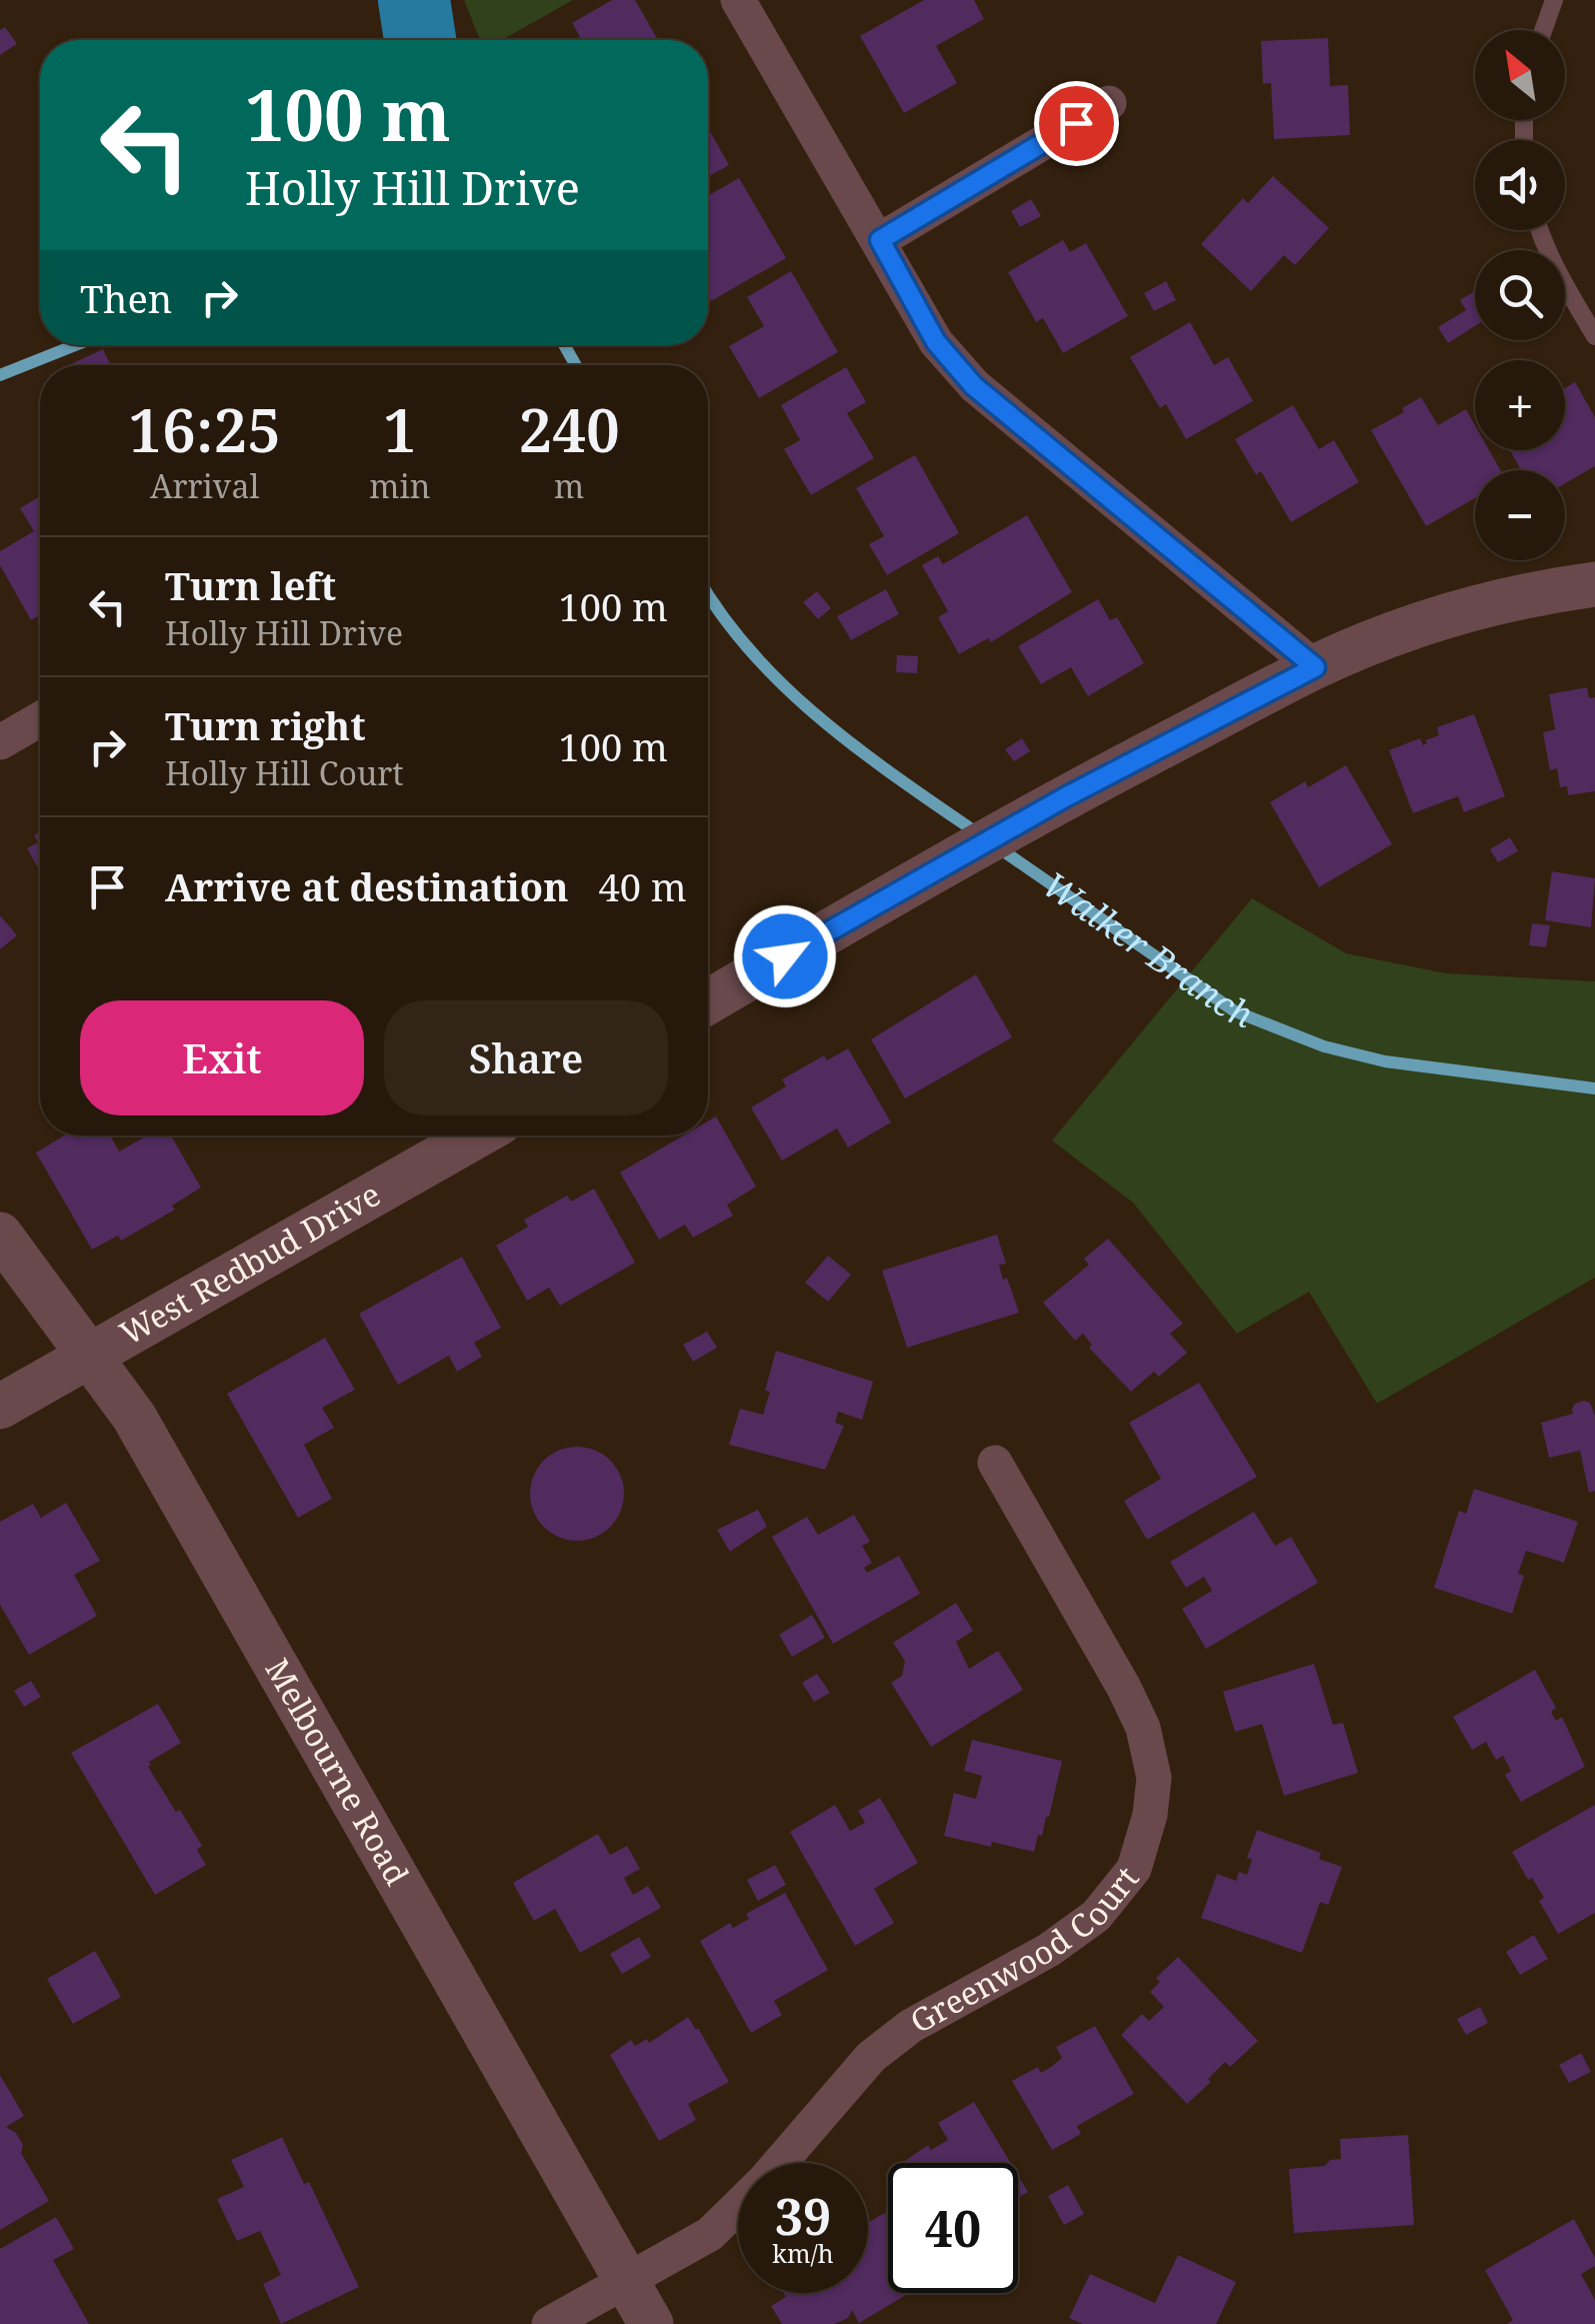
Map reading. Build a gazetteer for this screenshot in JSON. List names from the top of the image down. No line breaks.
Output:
{"streets":{"street":["West Redbud Drive","Melbourne Road","Greenwood Court"]},"crossings":[["West Redbud Drive","Melbourne Road"],["Melbourne Road","Greenwood Court"]],"water":["Walker Branch"],"north":"top left","page":{"map_buttons":["+","−"],"turn":["100 m","Holly Hill Drive"],"then":"Then","eta":["16:25","Arrival","1","min","240","m"],"list":[{"name":"Turn left","note":"Holly Hill Drive","value":"100 m"},{"name":"Turn right","note":"Holly Hill Court","value":"100 m"},{"name":"Arrive at destination","value":"40 m"}],"buttons":["Exit","Share"],"speed":"39 km/h","limit":"40"}}
